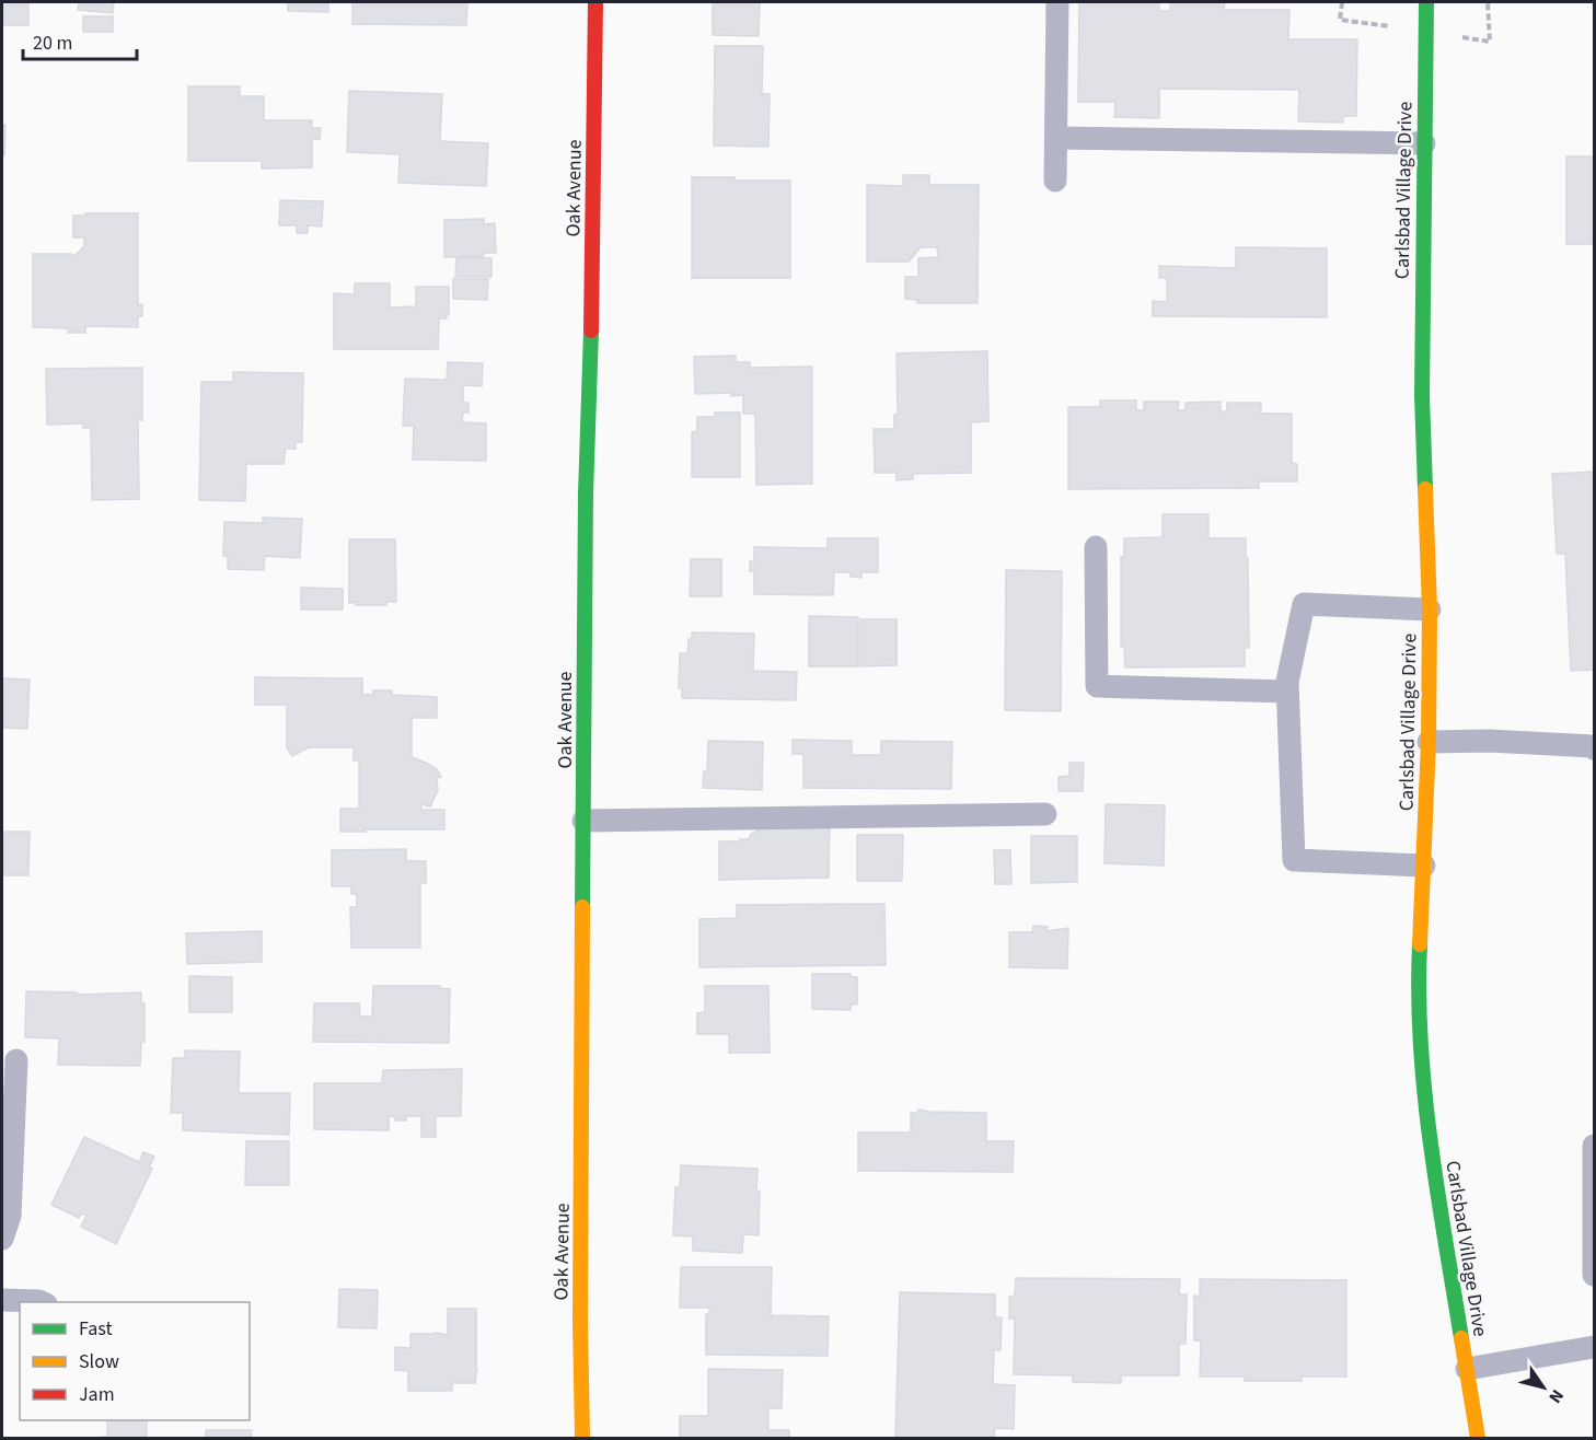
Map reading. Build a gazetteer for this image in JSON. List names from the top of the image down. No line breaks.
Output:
{"streets":{"main road":["Oak Avenue","Carlsbad Village Drive"]},"legend":["Fast","Slow","Jam"],"scale_bar":"20 m","north":"bottom right"}
